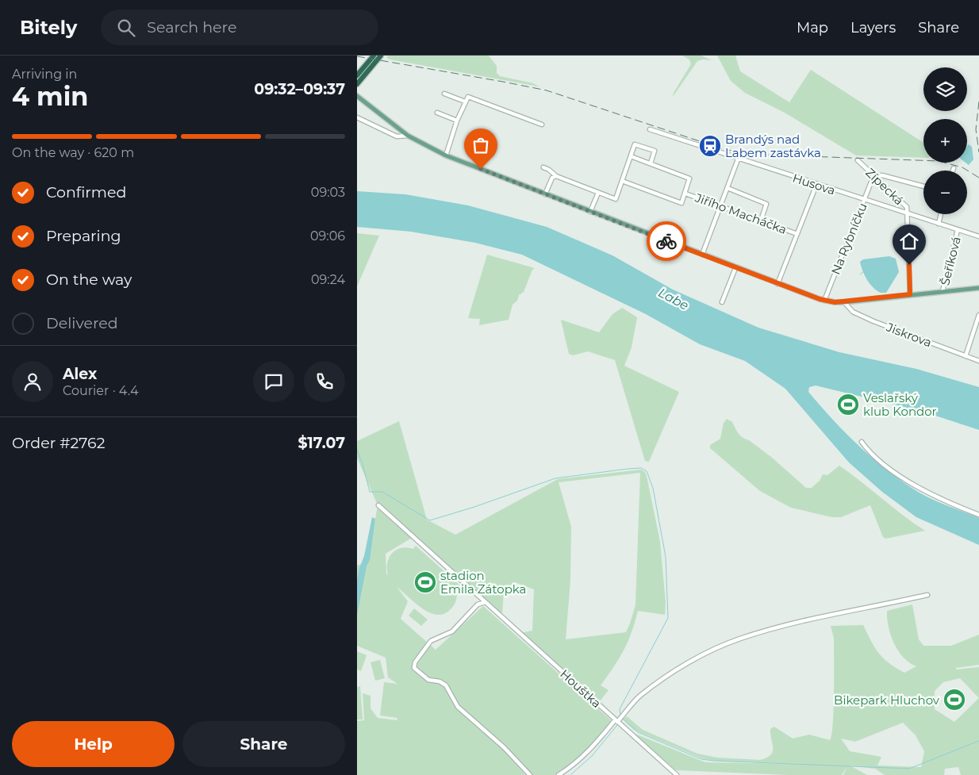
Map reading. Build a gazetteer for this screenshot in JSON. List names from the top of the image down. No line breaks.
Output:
{"streets":{"street":["Husova","Zípecká","Jiřího Macháčka","Na Rybníčku","Šeříková","Jiskrova","Houštka"]},"crossings":[["Husova","Zípecká"],["Husova","Na Rybníčku"],["Husova","Šeříková"],["Zípecká","Na Rybníčku"]],"water":["Labe"],"places":{"station":["Brandýs nad Labem zastávka"],"sports":["Veslařský klub Kondor","stadion Emila Zátopka","Bikepark Hluchov"]},"page":{"header":"Bitely","search":"Search here","nav":["Map","Layers","Share"],"heading":["4 min","Arriving in","09:32–09:37"],"panel":["Alex","Courier · 4.4","Order #2762","$17.07"],"map_buttons":["+","−"],"bar":"On the way · 620 m","list":[["Confirmed","09:03"],["Preparing","09:06"],["On the way","09:24"],"Delivered"],"buttons":["Help","Share"]}}
